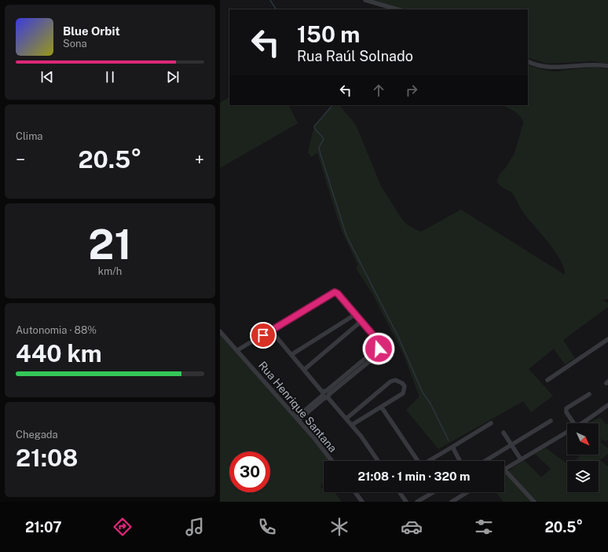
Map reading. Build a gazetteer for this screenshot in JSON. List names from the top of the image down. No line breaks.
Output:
{"streets":{"street":["Rua Henrique Santana"]},"north":"bottom right","page":{"turn":["150 m","Rua Raúl Solnado"],"song":["Blue Orbit","Sona"],"tile":["Clima",["21","km/h"],["Autonomia · 88%","440 km"],["Chegada","21:08"]],"heat":["−","20.5°","+"],"limit":"30","trip":"21:08 · 1 min · 320 m","tabs":["21:07","20.5°"]}}
